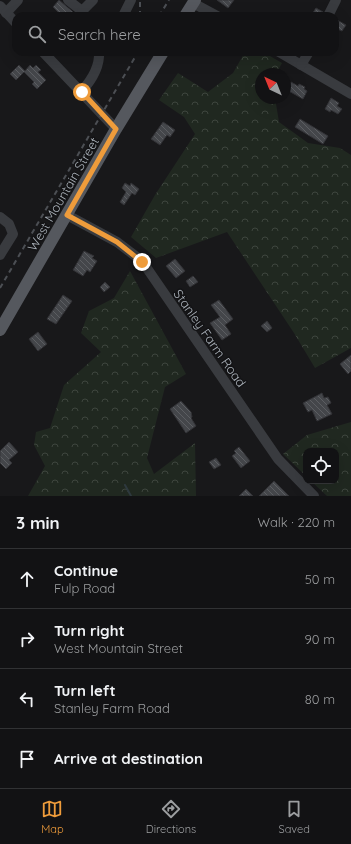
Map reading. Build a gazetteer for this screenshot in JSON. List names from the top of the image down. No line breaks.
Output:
{"streets":{"main road":["West Mountain Street"],"street":["Stanley Farm Road"]},"crossings":[["West Mountain Street","Stanley Farm Road"]],"north":"top left","page":{"search":"Search here","heading":["3 min","Walk · 220 m"],"list":[["Continue","Fulp Road","50 m"],["Turn right","West Mountain Street","90 m"],["Turn left","Stanley Farm Road","80 m"],"Arrive at destination"],"nav":["Map","Directions","Saved"]}}
